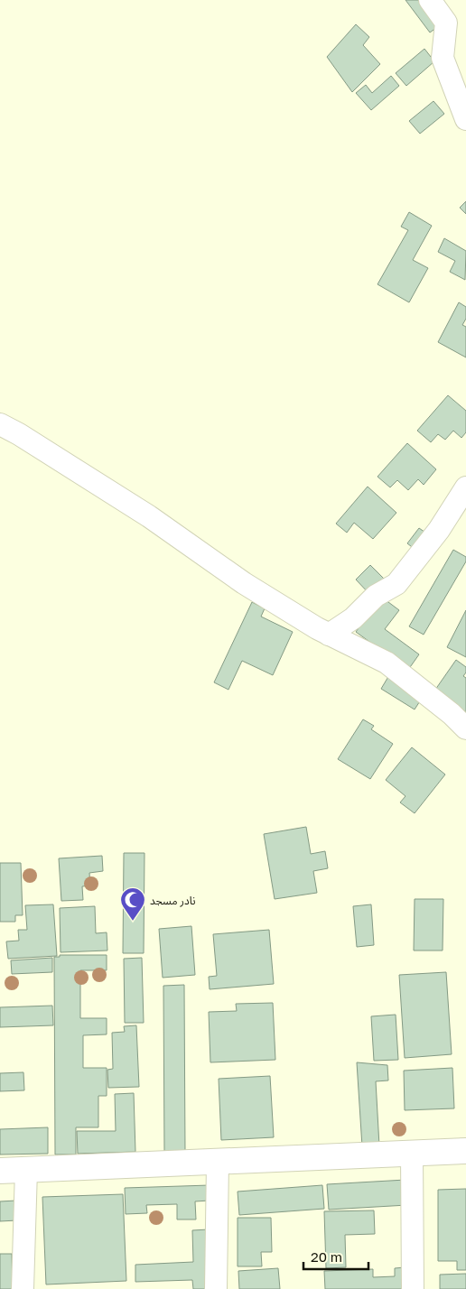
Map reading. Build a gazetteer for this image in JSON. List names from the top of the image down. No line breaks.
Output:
{"places":{"mosque":["نادر مسجد"]},"scale_bar":"20 m"}
